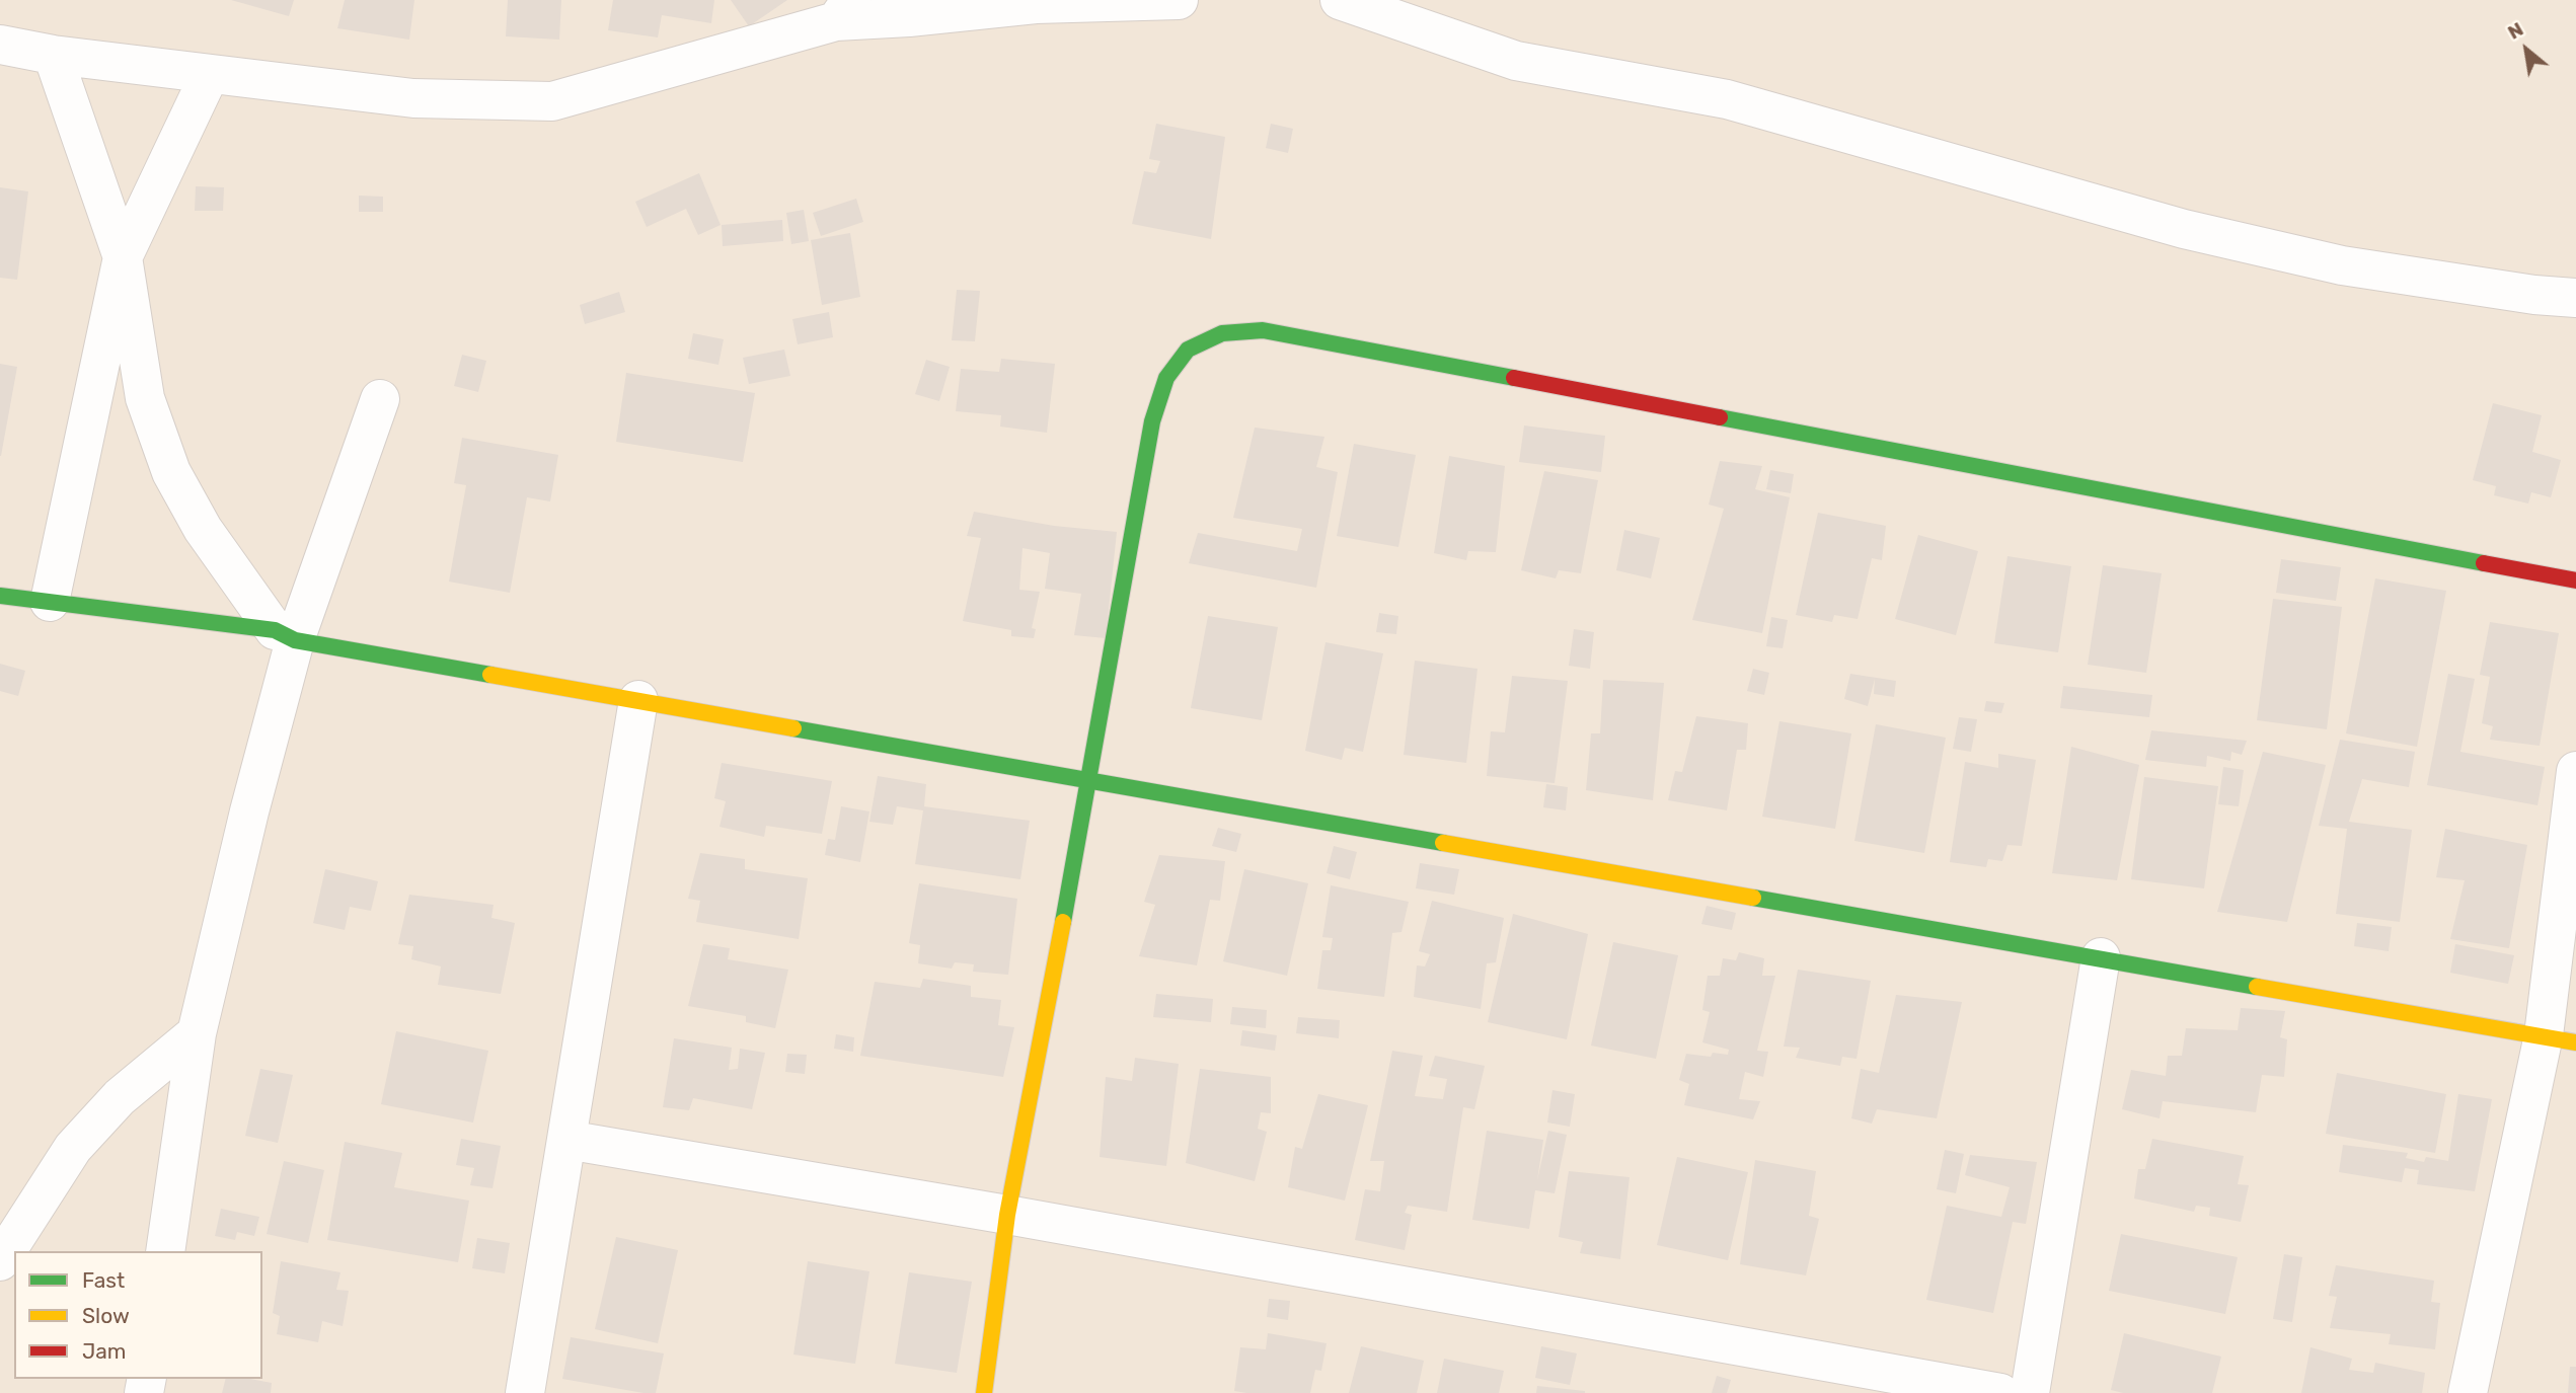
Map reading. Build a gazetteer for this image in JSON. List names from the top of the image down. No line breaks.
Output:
{"legend":["Fast","Slow","Jam"],"north":"top left"}
